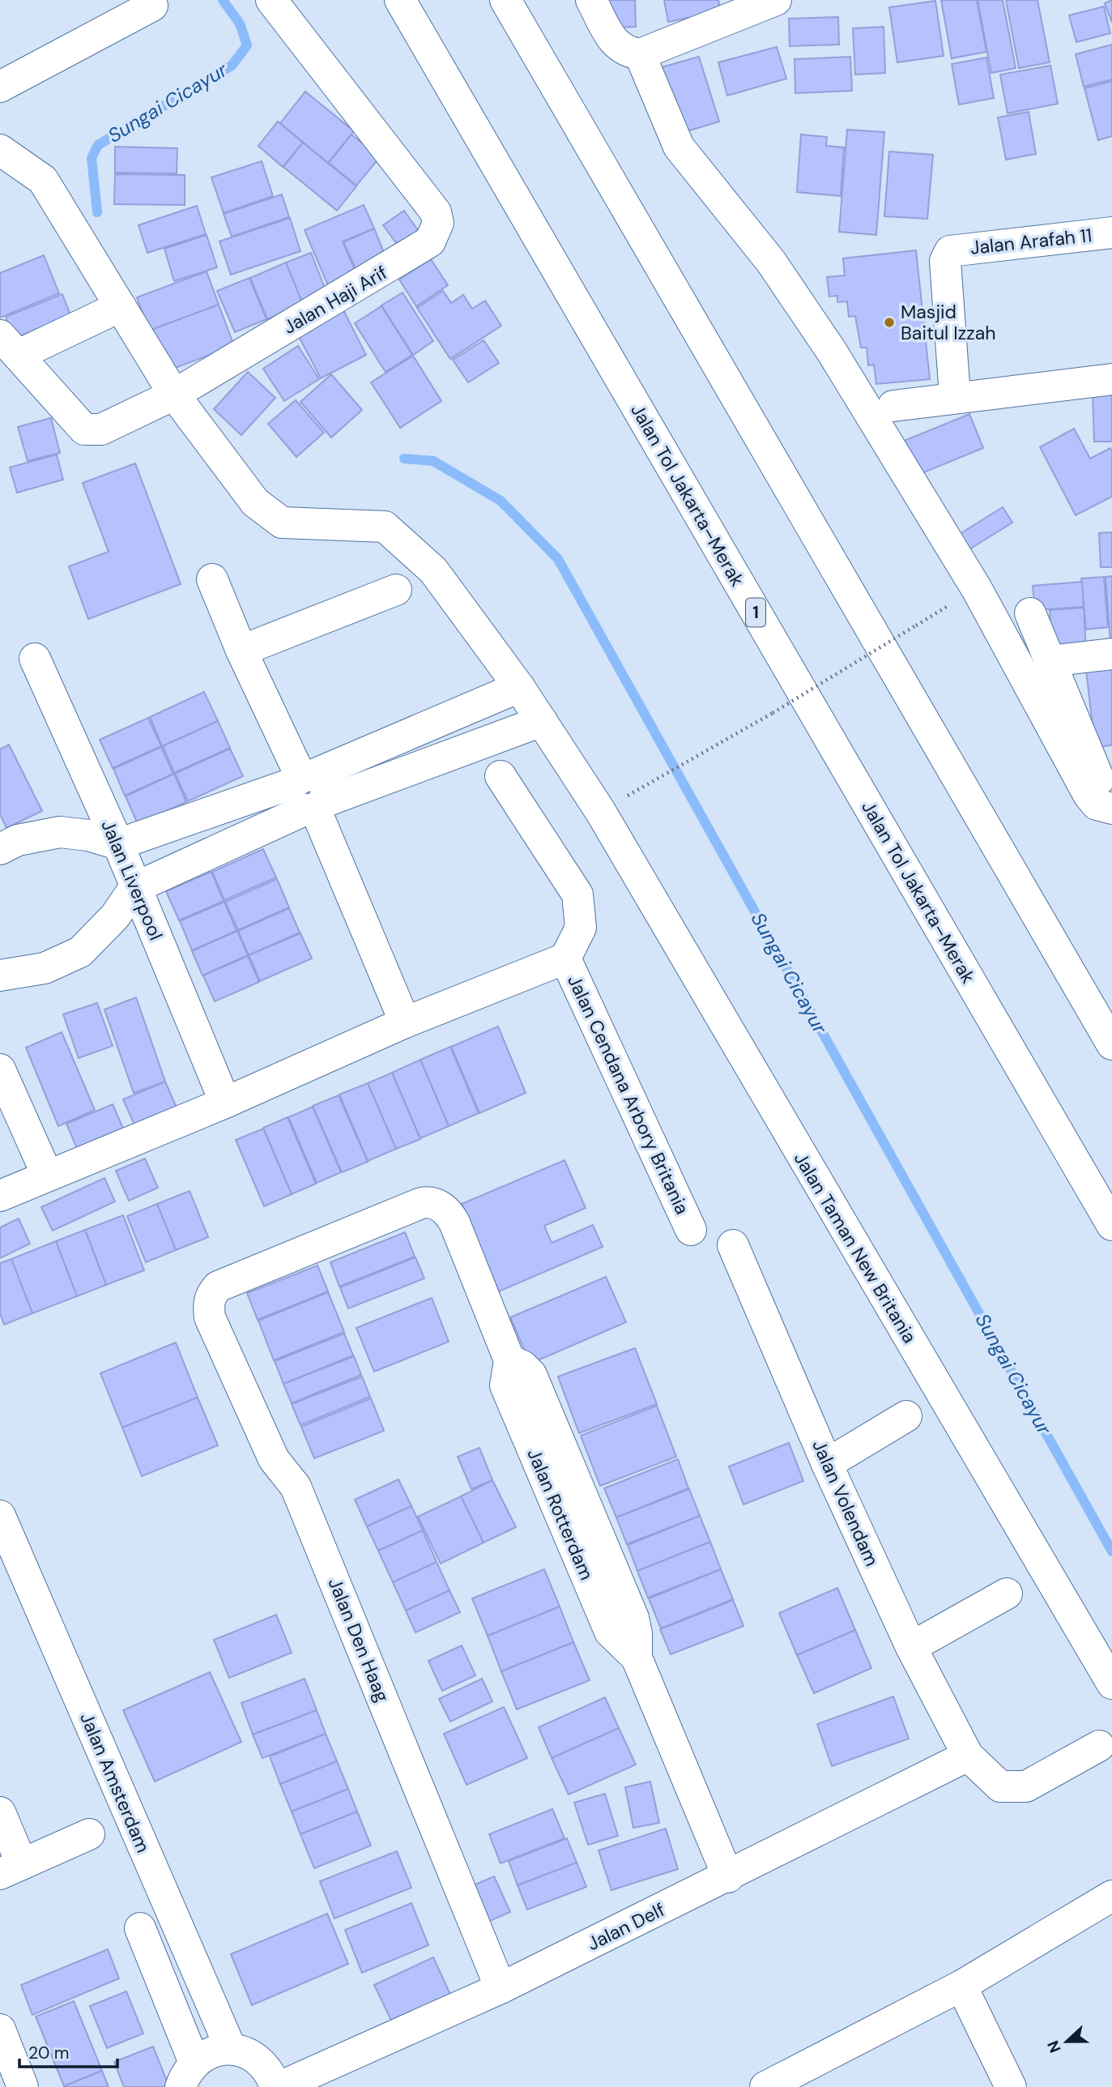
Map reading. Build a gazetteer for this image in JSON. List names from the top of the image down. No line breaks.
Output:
{"streets":{"main road":["Jalan Arafah 11","Jalan Haji Arif","Jalan Tol Jakarta–Merak","1","Jalan Liverpool","Jalan Cendana Arbory Britania","Jalan Taman New Britania","Jalan Volendam","Jalan Rotterdam","Jalan Den Haag","Jalan Amsterdam","Jalan Delf"]},"crossings":[["Jalan Haji Arif","Jalan Taman New Britania"],["Jalan Volendam","Jalan Delf"],["Jalan Rotterdam","Jalan Den Haag"],["Jalan Rotterdam","Jalan Delf"],["Jalan Den Haag","Jalan Delf"]],"water":["Sungai Cicayur"],"places":["Masjid Baitul Izzah"],"scale_bar":"20 m","north":"left"}
